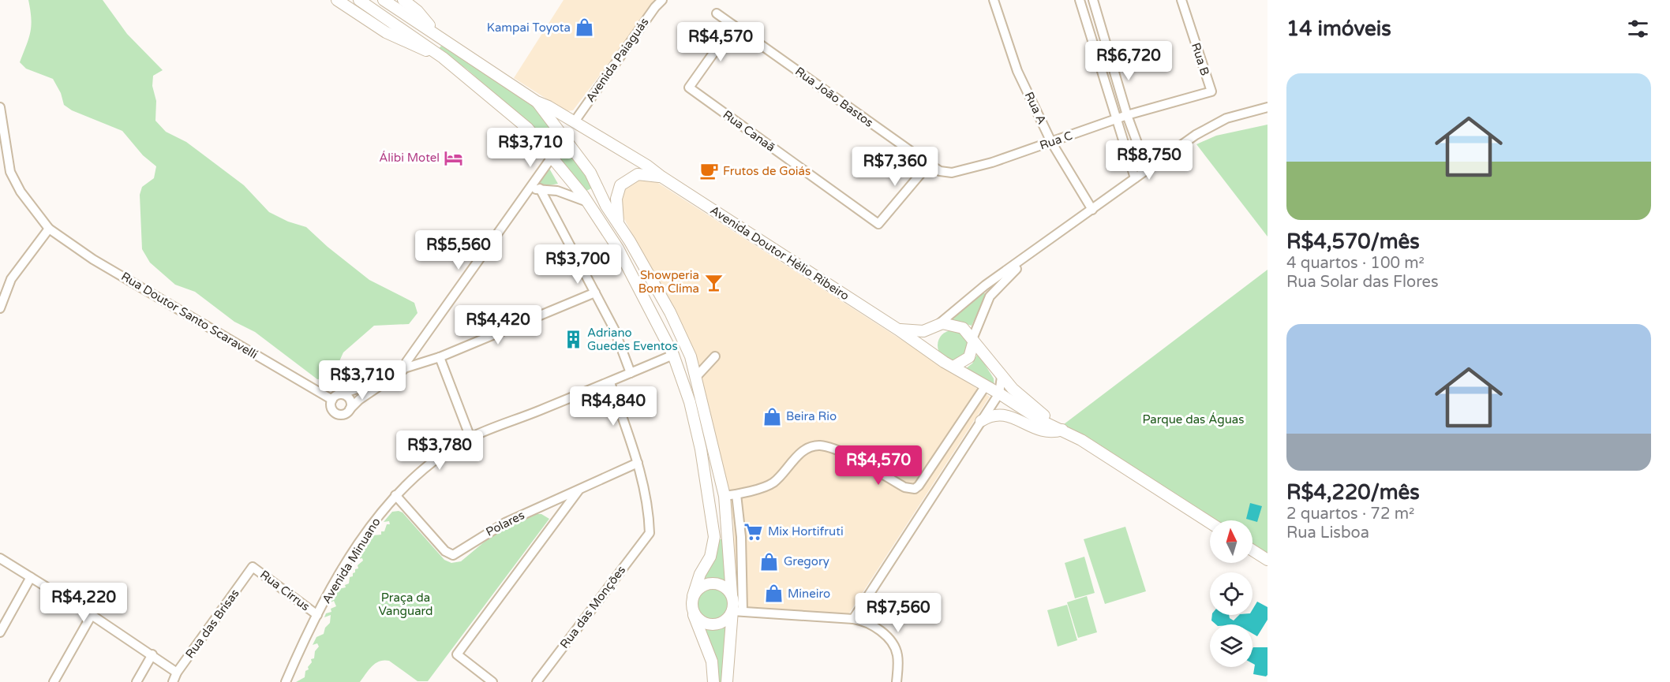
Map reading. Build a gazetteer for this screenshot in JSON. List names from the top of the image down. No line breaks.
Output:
{"streets":{"main road":["Avenida Doutor Hélio Ribeiro"],"street":["Rua B","Avenida Paiaguás","Rua João Bastos","Rua A","Rua Canaã","Rua C","Rua Doutor Santo Scaravelli","Polares","Avenida Minuano","Rua Cirrus","Rua das Monções","Rua das Brisas"]},"crossings":[["Rua B","Rua C"],["Avenida Paiaguás","Avenida Doutor Hélio Ribeiro"],["Rua João Bastos","Rua Canaã"],["Rua João Bastos","Rua C"],["Rua A","Rua C"],["Rua Canaã","Rua C"],["Polares","Avenida Minuano"],["Polares","Rua das Monções"],["Avenida Minuano","Rua Cirrus"],["Rua Cirrus","Rua das Brisas"]],"parks":["Parque das Águas","Praça da Vanguard"],"places":{"shop":["Kampai Toyota","Beira Rio","Gregory","Mineiro"],"hotel":["Álibi Motel"],"cafe":["Frutos de Goiás"],"bar":["Showperia Bom Clima"],"building":["Adriano Guedes Eventos"],"supermarket":["Mix Hortifruti"]},"north":"top","page":{"heading":"14 imóveis","price":["R$4,570","R$6,720","R$3,710","R$8,750","R$7,360","R$5,560","R$3,700","R$4,420","R$3,710","R$4,840","R$3,780","R$4,570","R$4,220","R$7,560"],"list":[{"name":"R$4,570/mês","note":"4 quartos · 100 m² · Rua Solar das Flores"},{"name":"R$4,220/mês","note":"2 quartos · 72 m² · Rua Lisboa"}]}}
